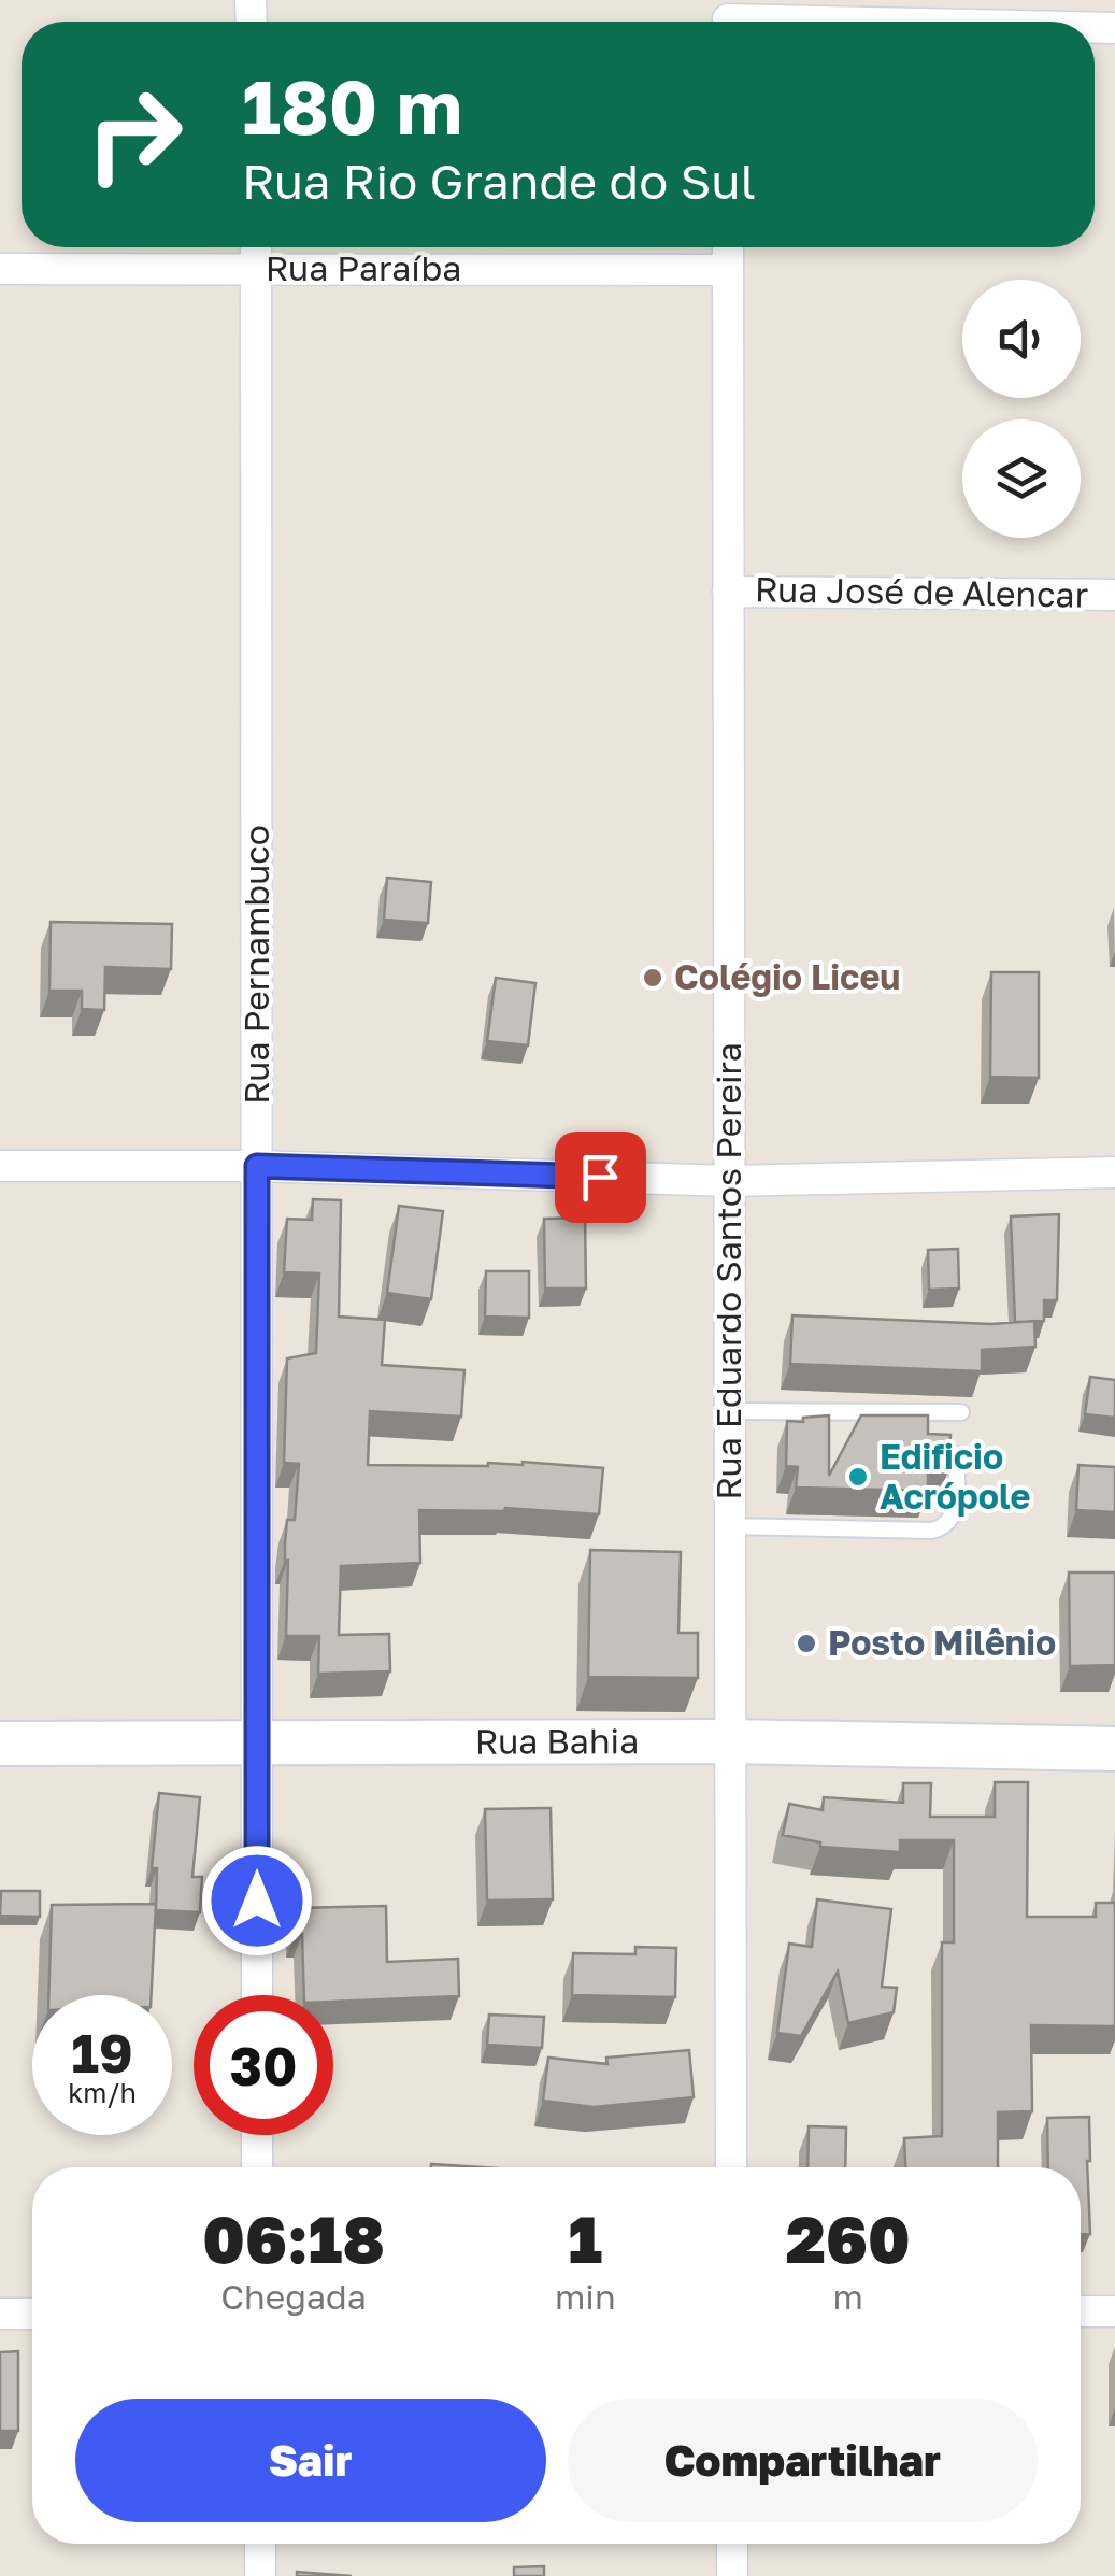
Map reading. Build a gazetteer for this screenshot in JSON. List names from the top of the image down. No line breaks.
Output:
{"streets":{"main road":["Rua Bahia"],"street":["Rua Paraíba","Rua José de Alencar","Rua Pernambuco","Rua Eduardo Santos Pereira"]},"crossings":[["Rua Paraíba","Rua Pernambuco"],["Rua Paraíba","Rua Eduardo Santos Pereira"],["Rua José de Alencar","Rua Eduardo Santos Pereira"],["Rua Pernambuco","Rua Bahia"],["Rua Eduardo Santos Pereira","Rua Bahia"]],"places":["Colégio Liceu","Edificio Acrópole","Posto Milênio"],"page":{"turn":["180 m","Rua Rio Grande do Sul"],"speed":"19 km/h","limit":"30","eta":["06:18","Chegada","1","min","260","m"],"buttons":["Sair","Compartilhar"]}}
